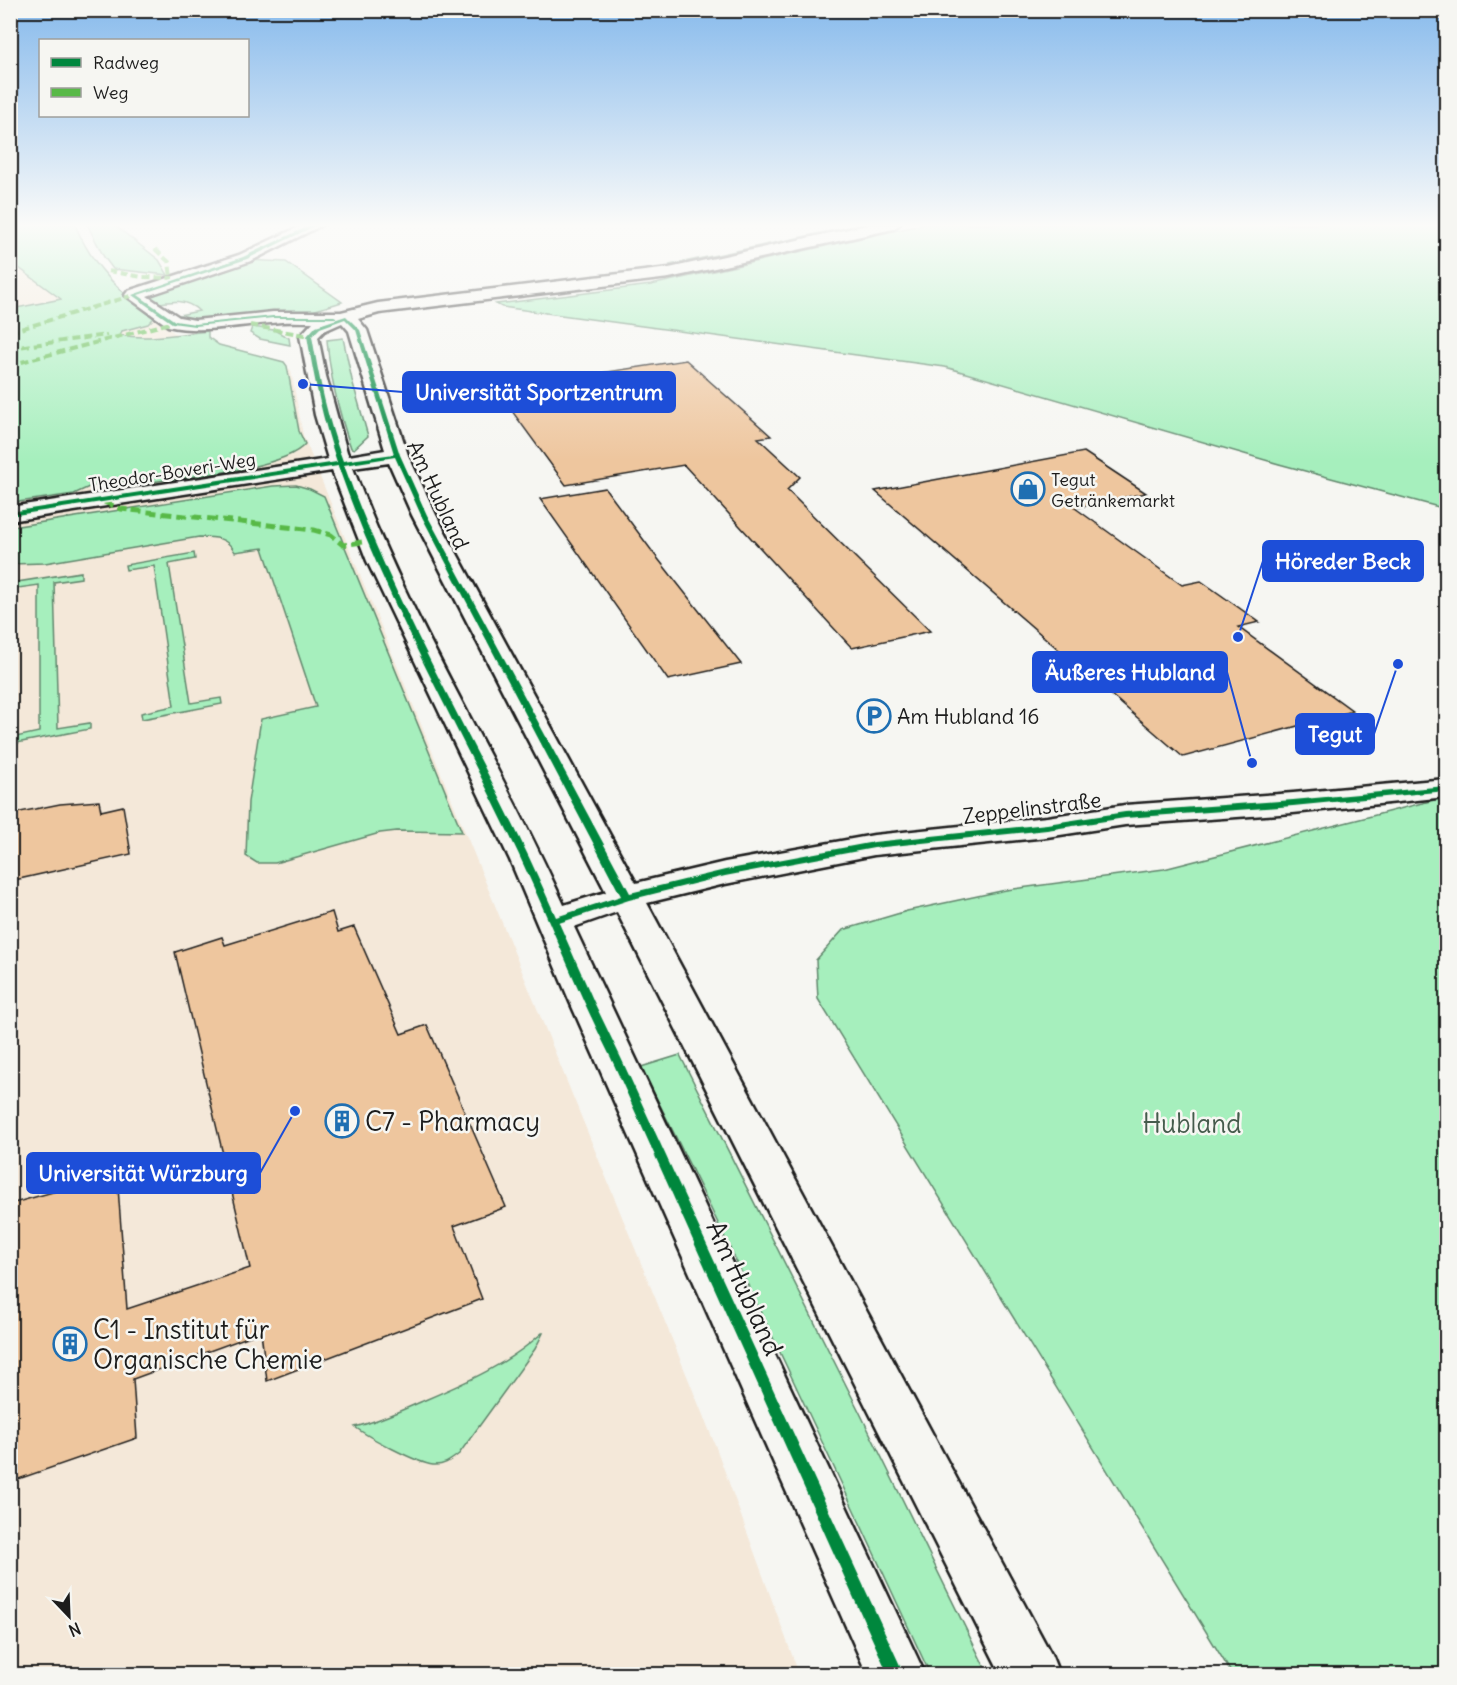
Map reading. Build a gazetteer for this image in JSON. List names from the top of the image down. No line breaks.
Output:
{"streets":{"street":["Theodor-Boveri-Weg","Am Hubland","Zeppelinstraße"]},"crossings":[["Theodor-Boveri-Weg","Am Hubland"],["Am Hubland","Zeppelinstraße"]],"parks":["Hubland"],"places":{"other":["Universität Sportzentrum","Höreder Beck","Tegut","Äußeres Hubland","Universität Würzburg"],"shop":["Tegut Getränkemarkt"],"parking":["Am Hubland 16"],"building":["C7 - Pharmacy","C1 - Institut für Organische Chemie"]},"legend":["Radweg","Weg"],"north":"bottom right"}
